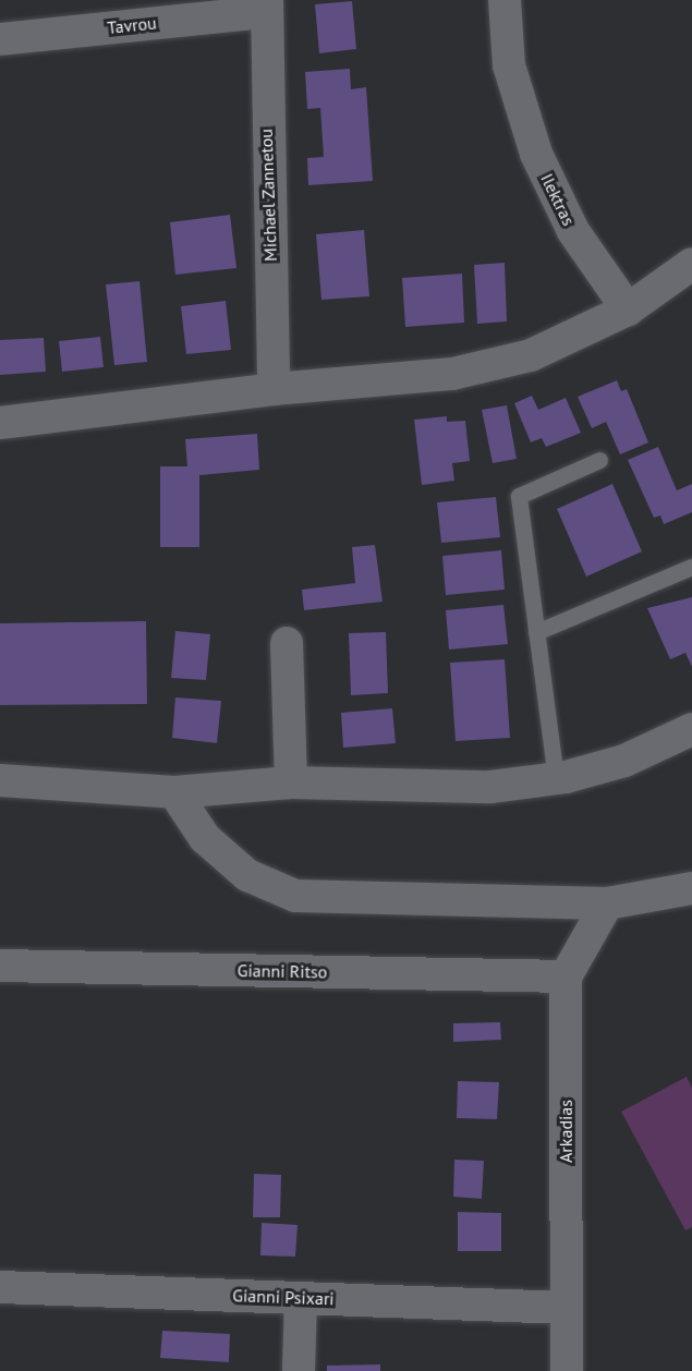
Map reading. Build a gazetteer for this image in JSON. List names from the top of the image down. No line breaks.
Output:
{"streets":{"street":["Tavrou","Michael Zannetou","Ilektras","Gianni Ritso","Arkadias","Gianni Psixari"]},"crossings":[["Tavrou","Michael Zannetou"],["Gianni Ritso","Arkadias"],["Arkadias","Gianni Psixari"]]}
